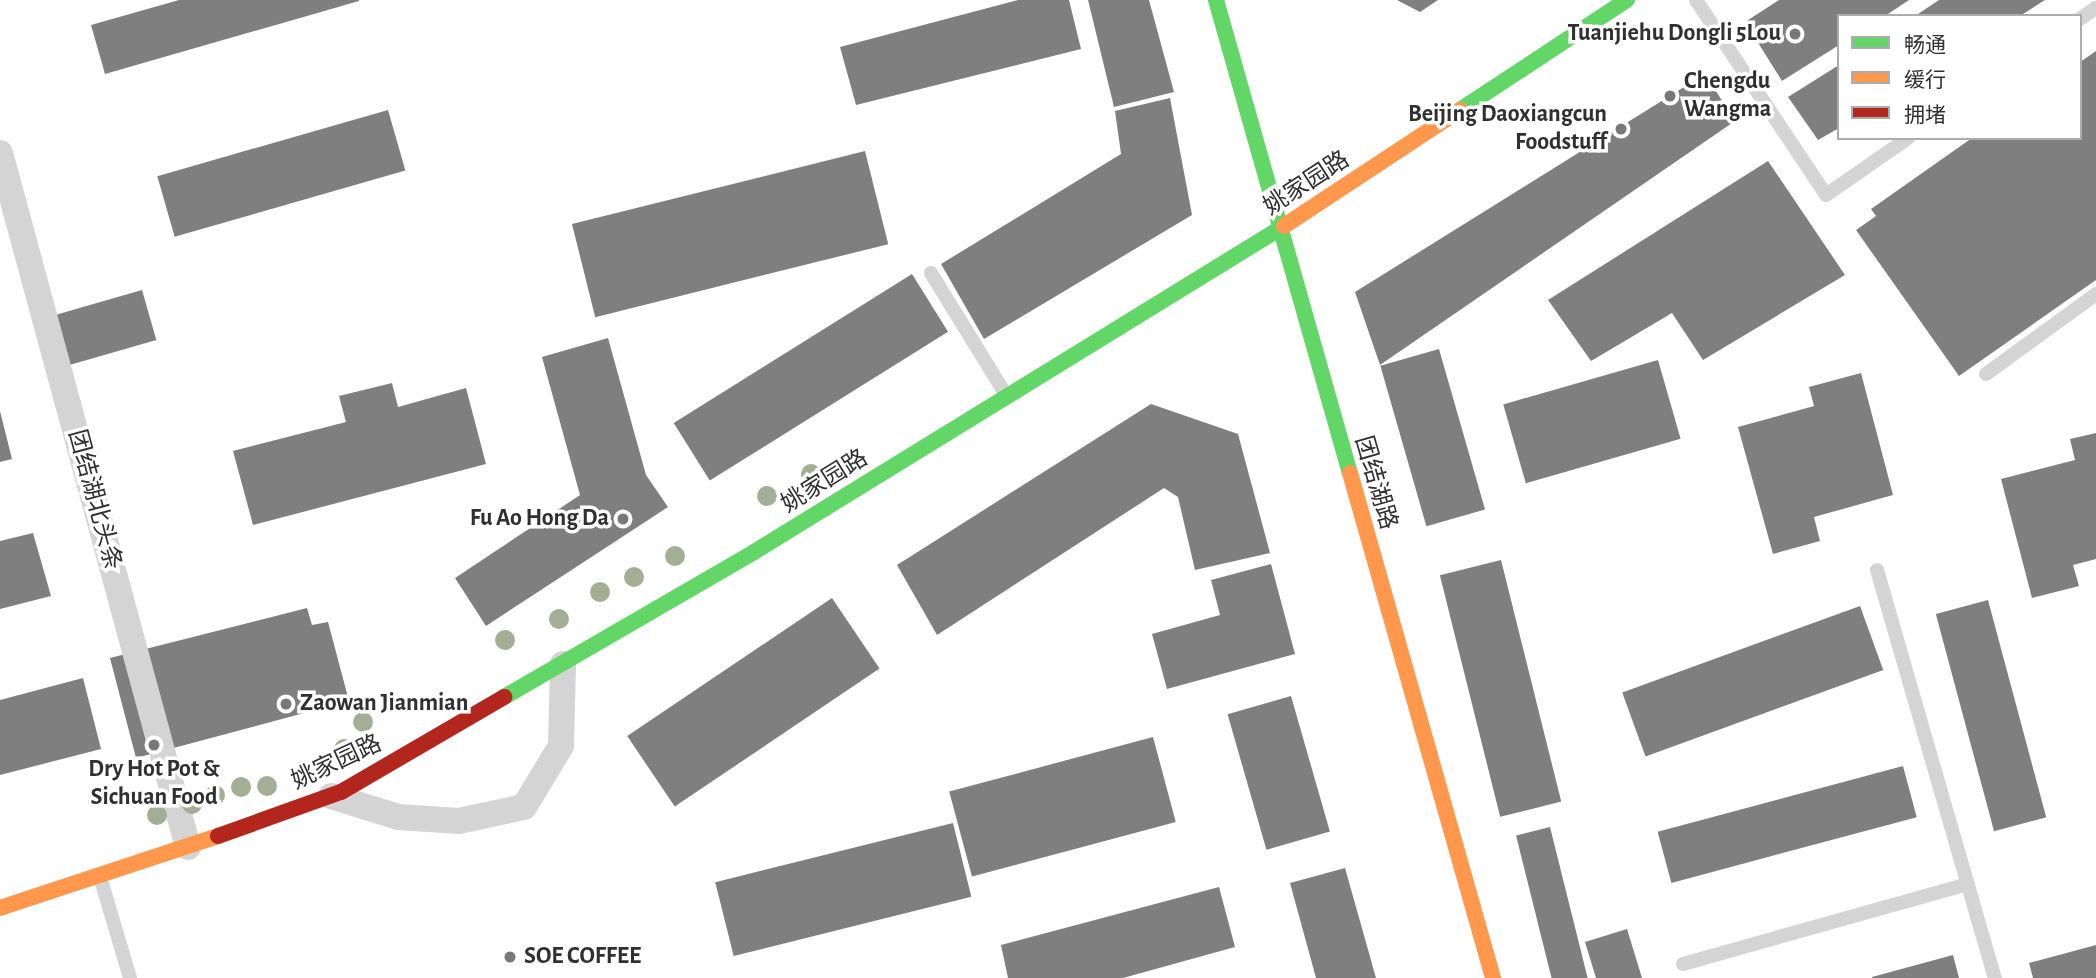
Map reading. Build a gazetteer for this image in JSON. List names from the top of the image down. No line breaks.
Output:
{"streets":{"street":["姚家园路","团结湖路","团结湖北头条"]},"crossings":[["姚家园路","团结湖路"],["姚家园路","团结湖北头条"]],"places":["Tuanjiehu Dongli 5Lou","Chengdu Wangma","Beijing Daoxiangcun Foodstuff","Fu Ao Hong Da","Zaowan Jianmian","Dry Hot Pot & Sichuan Food","SOE COFFEE"],"legend":["畅通","缓行","拥堵"]}
